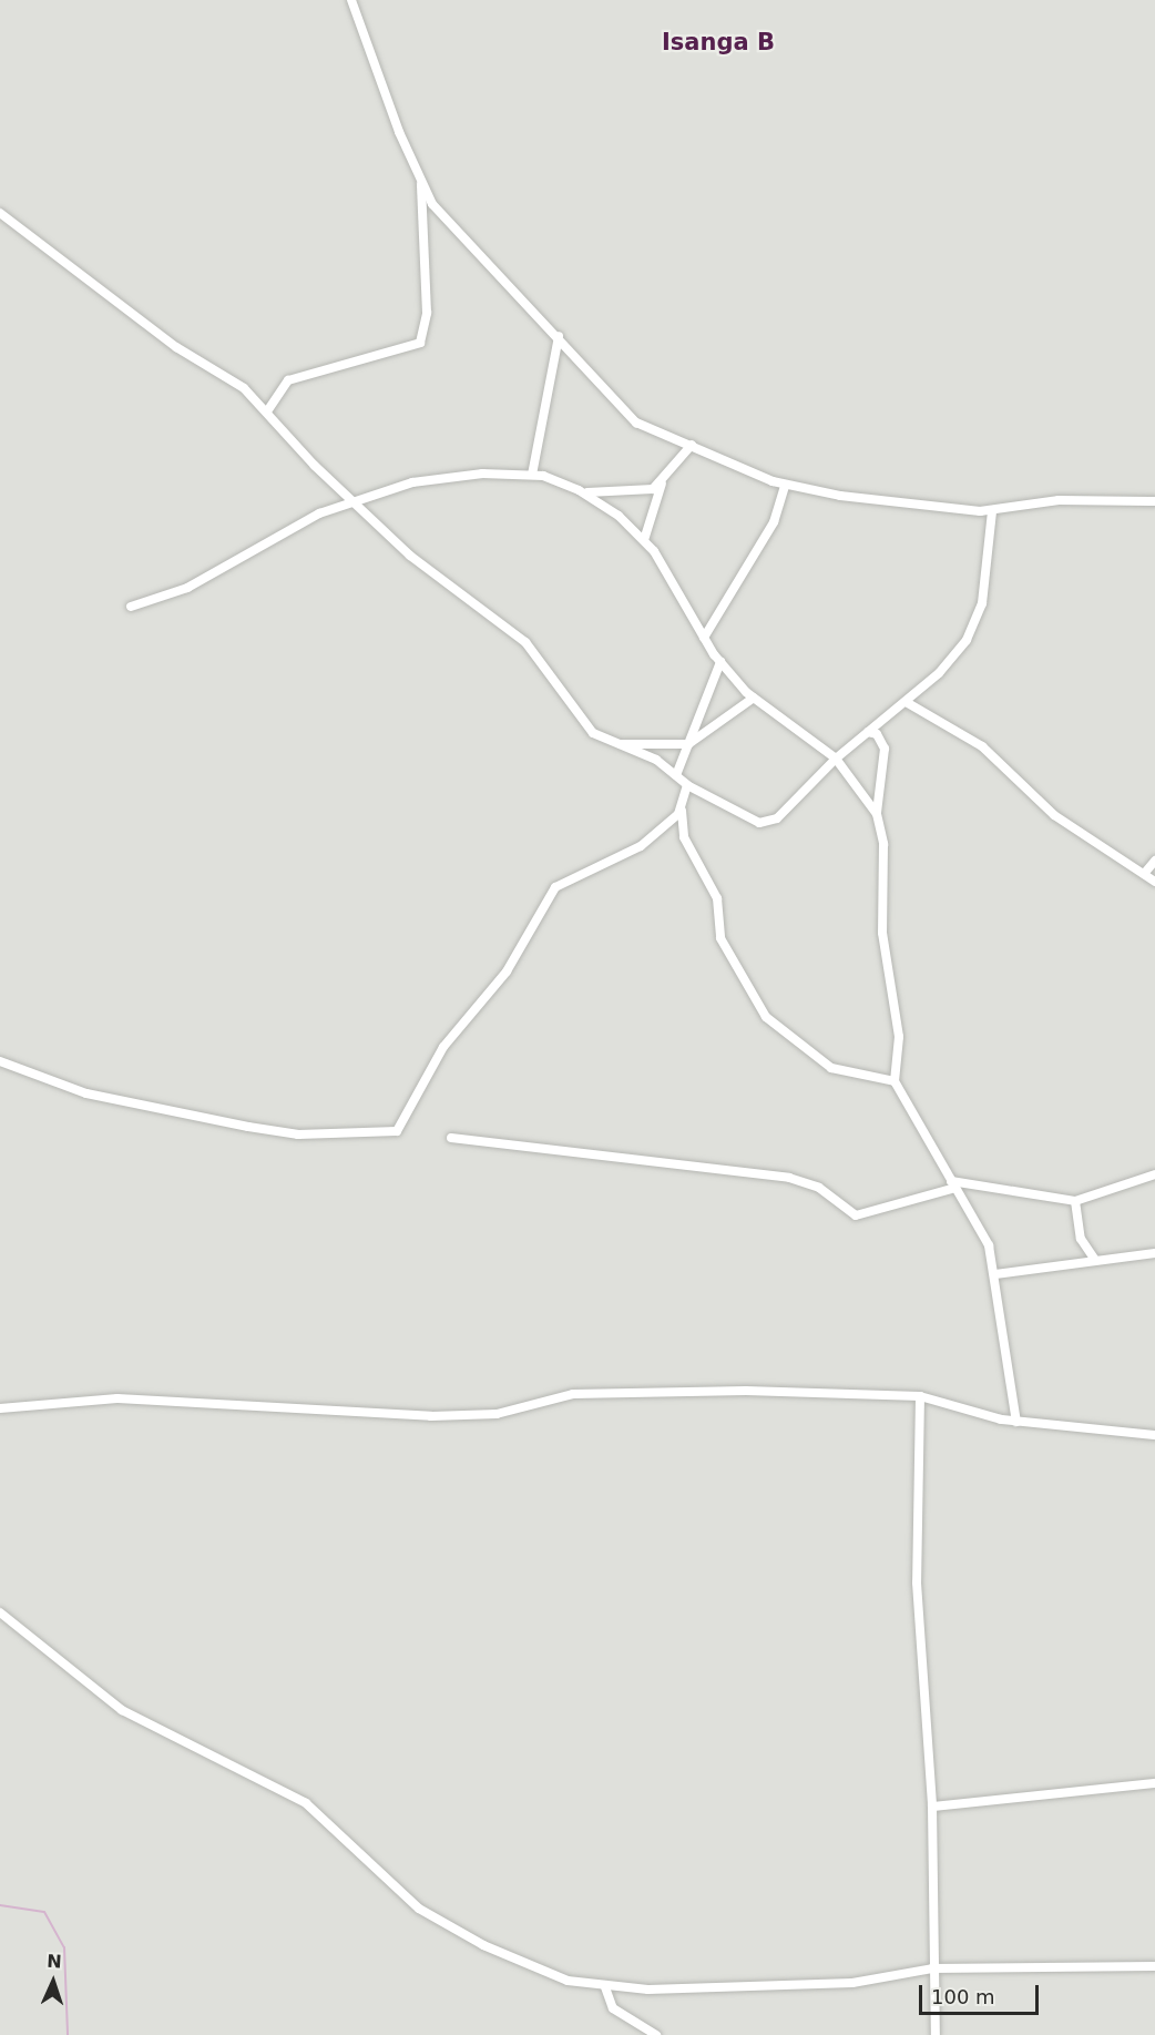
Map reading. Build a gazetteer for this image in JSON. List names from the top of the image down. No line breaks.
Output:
{"districts":["Isanga B"],"scale_bar":"100 m","north":"top"}
